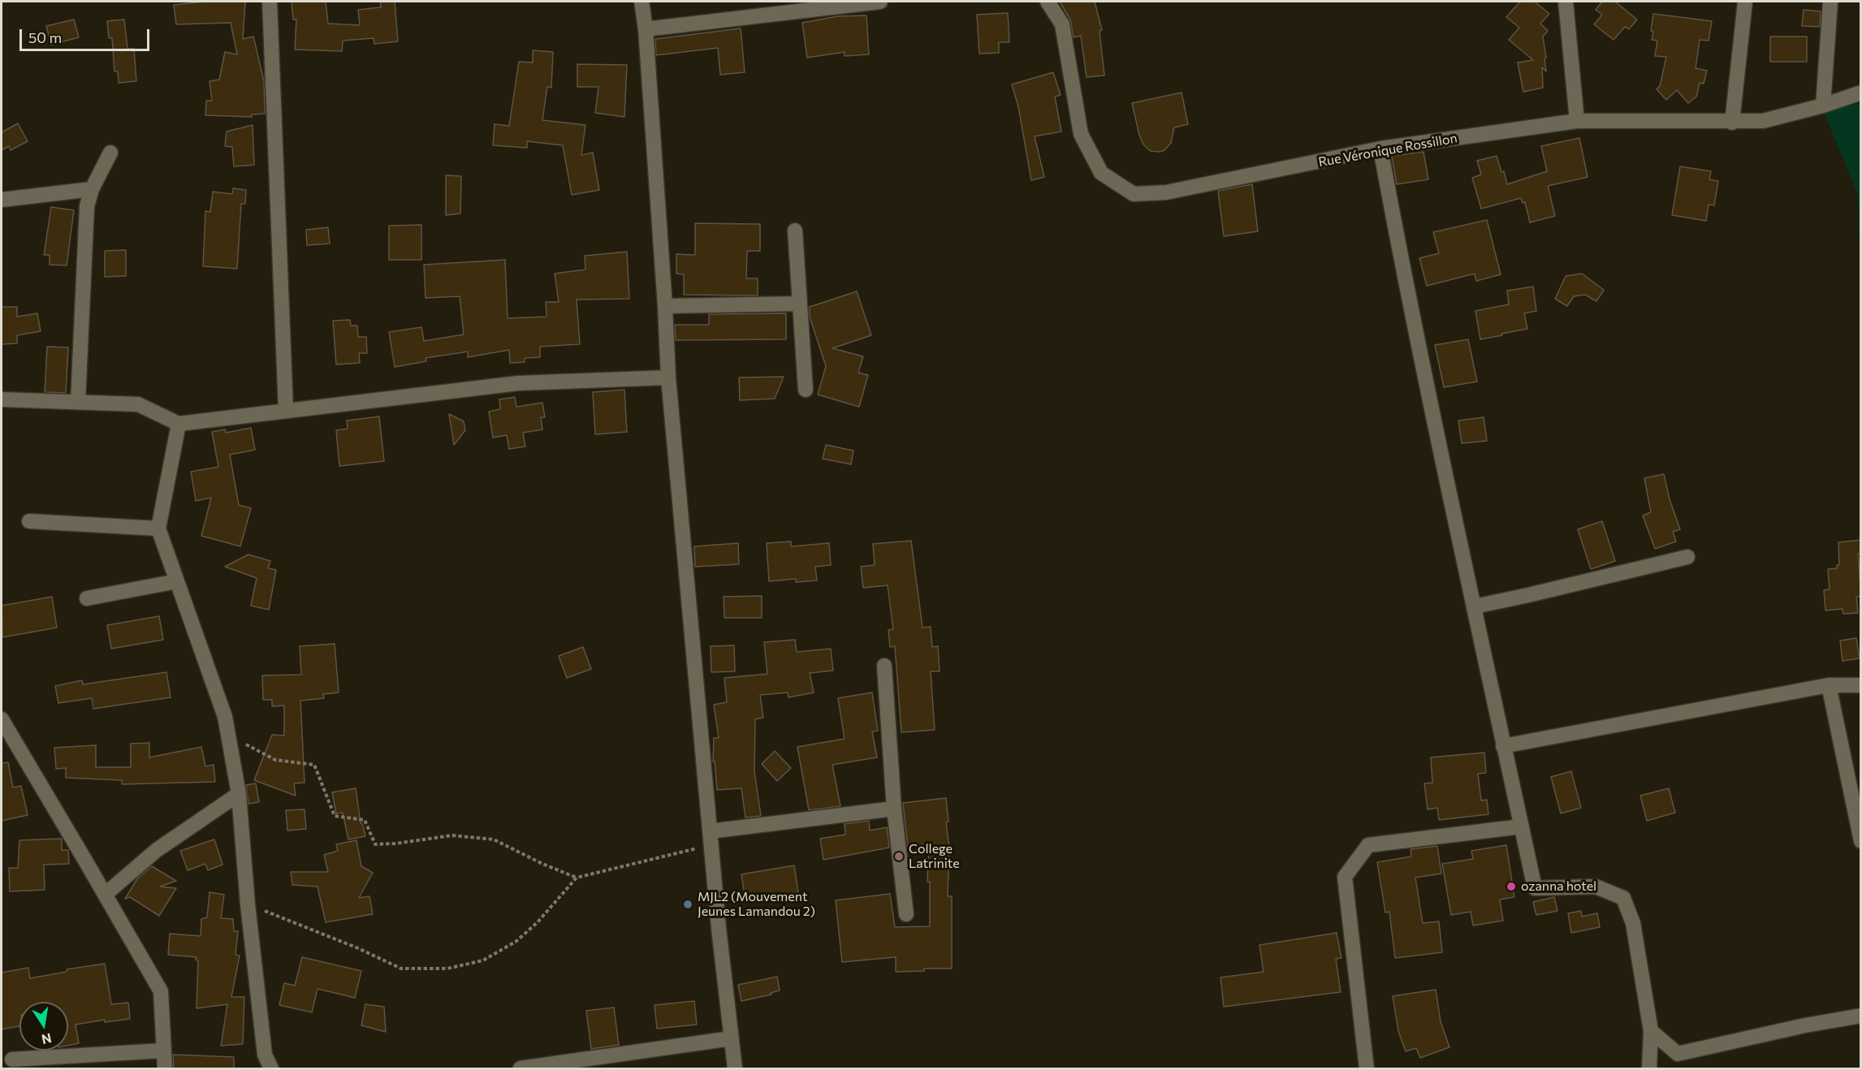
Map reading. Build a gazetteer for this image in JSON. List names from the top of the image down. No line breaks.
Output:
{"streets":{"street":["Rue Véronique Rossillon"]},"places":["College Latrinite","ozanna hotel","MJL2 (Mouvement Jeunes Lamandou 2)"],"scale_bar":"50 m","north":"bottom"}
